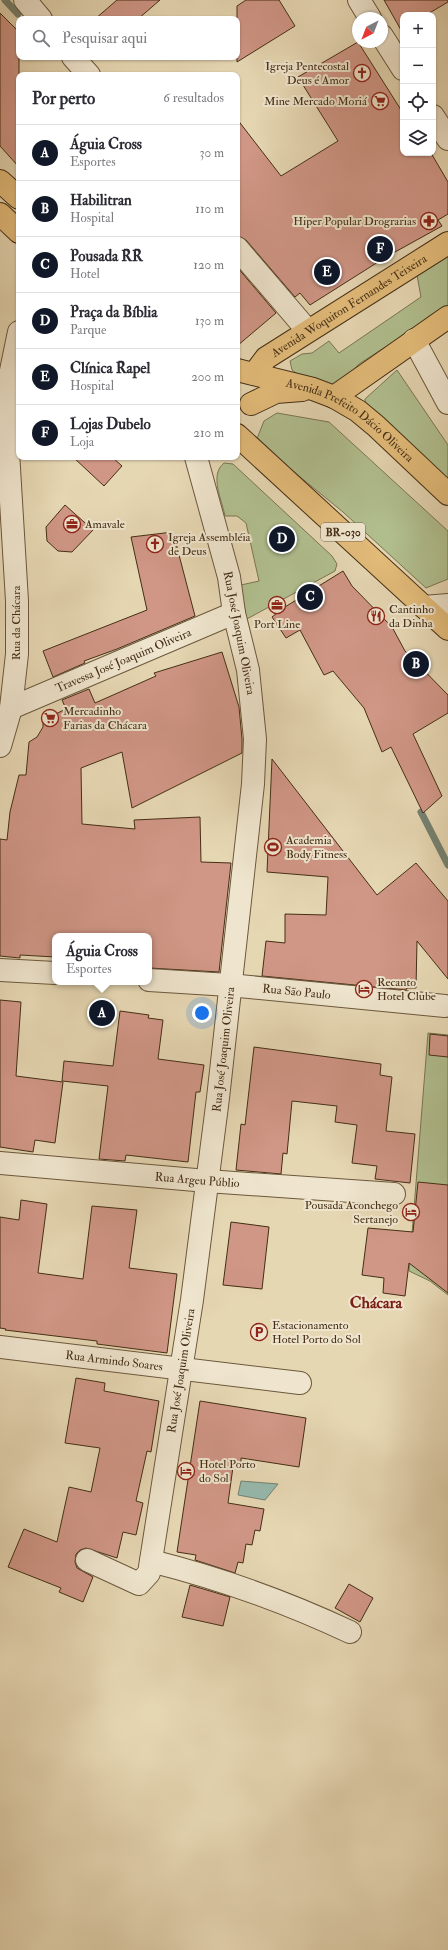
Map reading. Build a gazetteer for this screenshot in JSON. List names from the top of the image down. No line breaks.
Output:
{"streets":{"main road":["Avenida Woquiton Fernandes Teixeira","Avenida Prefeito Dácio Oliveira","BR-030"],"street":["Rua da Chácara","Rua José Joaquim Oliveira","Travessa José Joaquim Oliveira","Rua São Paulo","Rua Argeu Públio","Rua Armindo Soares"]},"crossings":[["Avenida Woquiton Fernandes Teixeira","Avenida Prefeito Dácio Oliveira"],["Rua da Chácara","Travessa José Joaquim Oliveira"],["Rua José Joaquim Oliveira","Travessa José Joaquim Oliveira"],["Rua José Joaquim Oliveira","Rua São Paulo"],["Rua José Joaquim Oliveira","Rua Argeu Públio"],["Rua José Joaquim Oliveira","Rua Armindo Soares"]],"districts":["Chácara"],"places":{"church":["Igreja Pentecostal Deus é Amor","Igreja Assembléia de Deus"],"supermarket":["Mine Mercado Moriá","Mercadinho Farias da Chácara"],"pharmacy":["Hiper Popular Drograrias"],"office":["Amavale","Port Line"],"restaurant":["Cantinho da Dinha"],"sports":["Academia Body Fitness"],"hotel":["Recanto Hotel Clube","Pousada Aconchego Sertanejo","Hotel Porto do Sol"],"parking":["Estacionamento Hotel Porto do Sol"]},"north":"bottom left","page":{"map_buttons":["+","−"],"search":"Pesquisar aqui","heading":["Por perto","6 resultados"],"list":[{"mark":"A","name":"Águia Cross","note":"Esportes","value":"30 m"},{"mark":"B","name":"Habilitran","note":"Hospital","value":"110 m"},{"mark":"C","name":"Pousada RR","note":"Hotel","value":"120 m"},{"mark":"D","name":"Praça da Bíblia","note":"Parque","value":"130 m"},{"mark":"E","name":"Clínica Rapel","note":"Hospital","value":"200 m"},{"mark":"F","name":"Lojas Dubelo","note":"Loja","value":"210 m"}],"pins":["F","E","D","C","B","A"],"popup":["Águia Cross","Esportes"]}}
